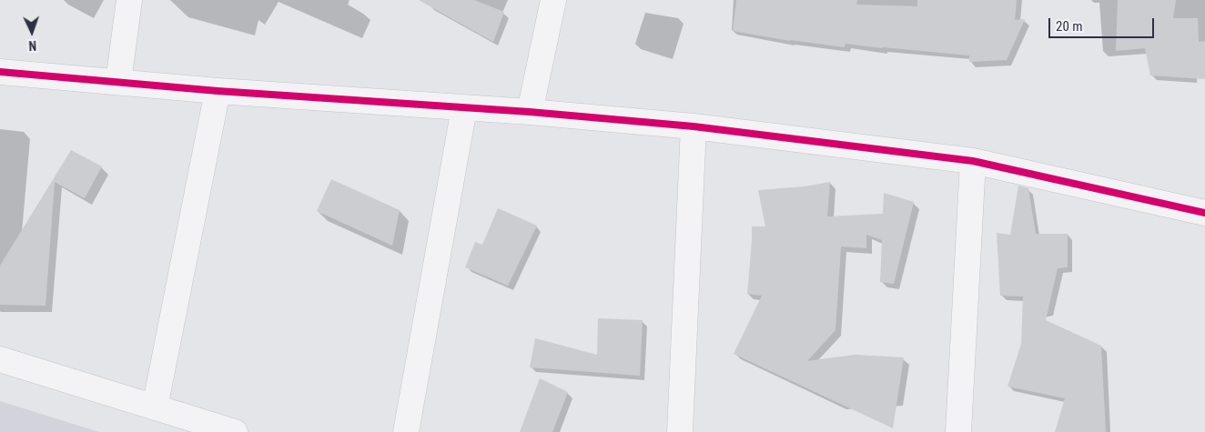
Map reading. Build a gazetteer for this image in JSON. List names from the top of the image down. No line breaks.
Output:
{"scale_bar":"20 m","north":"bottom"}
